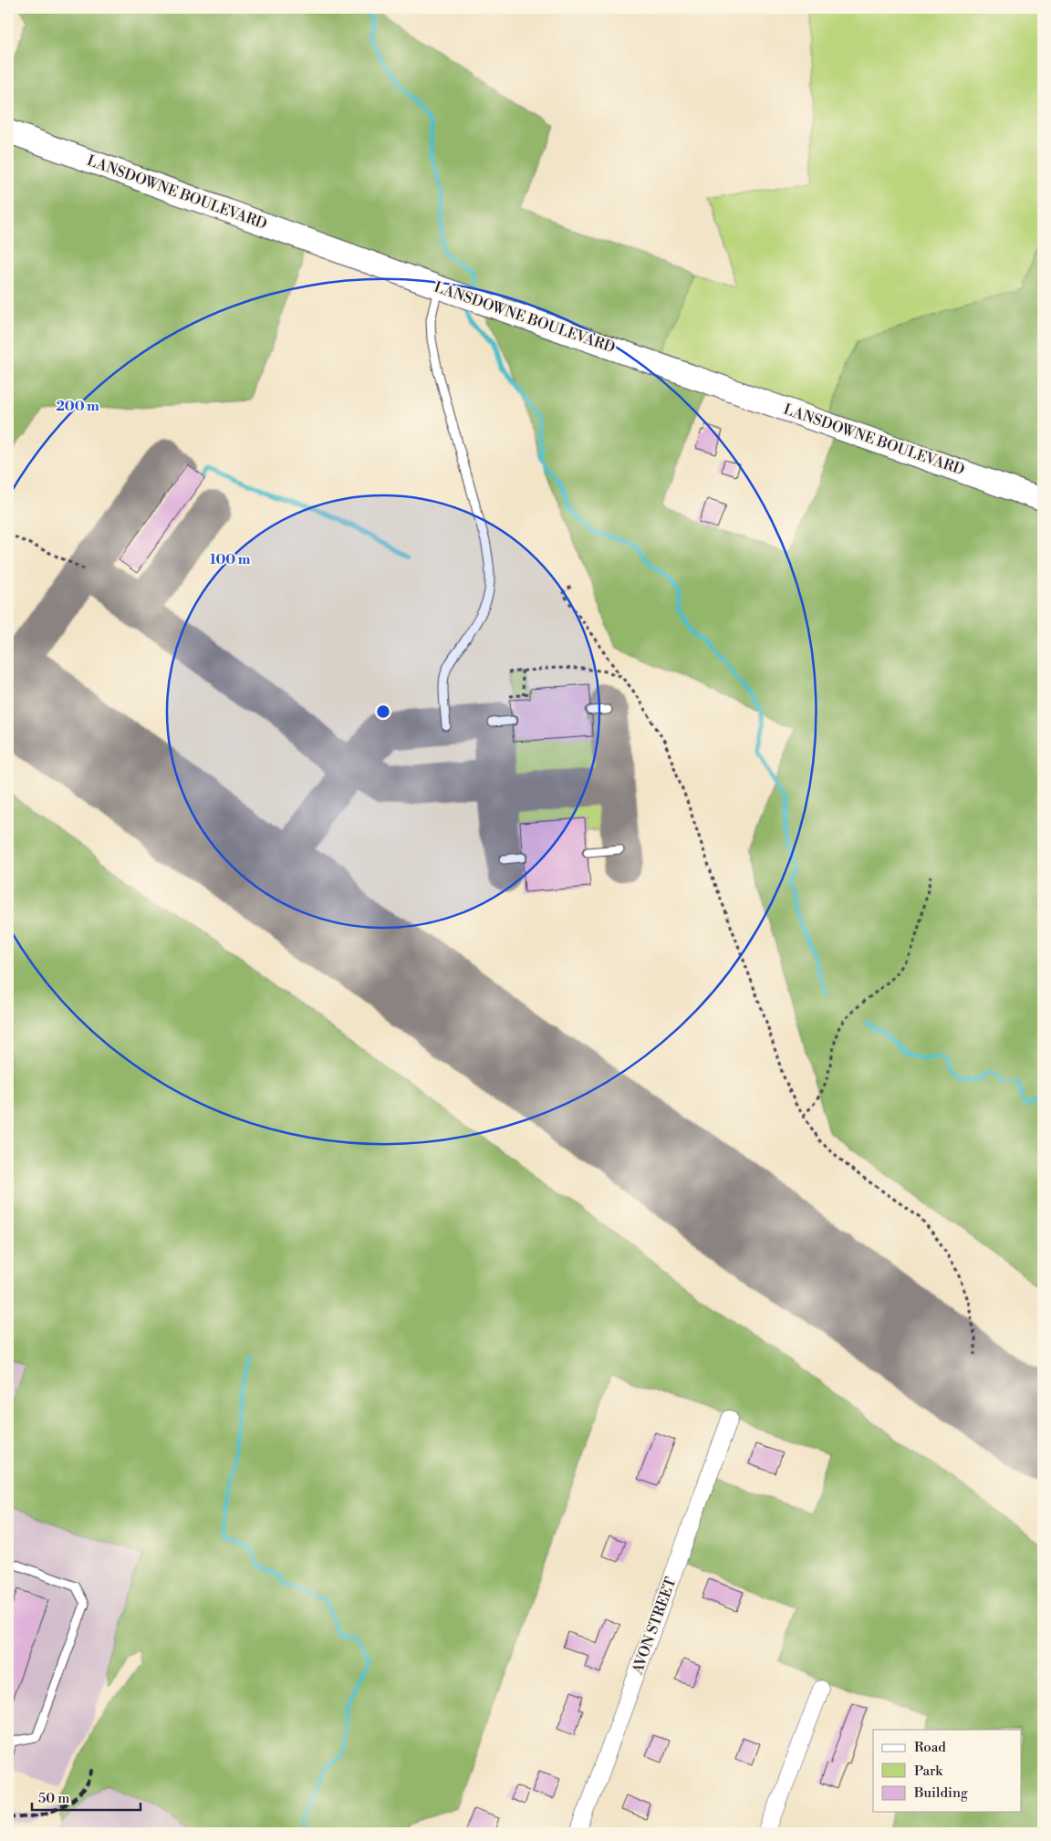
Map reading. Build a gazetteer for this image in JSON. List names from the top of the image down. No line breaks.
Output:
{"streets":{"street":["LANSDOWNE BOULEVARD","AVON STREET"]},"legend":["Road","Park","Building"],"scale_bar":"50 m","rings":["200 m","100 m"]}
